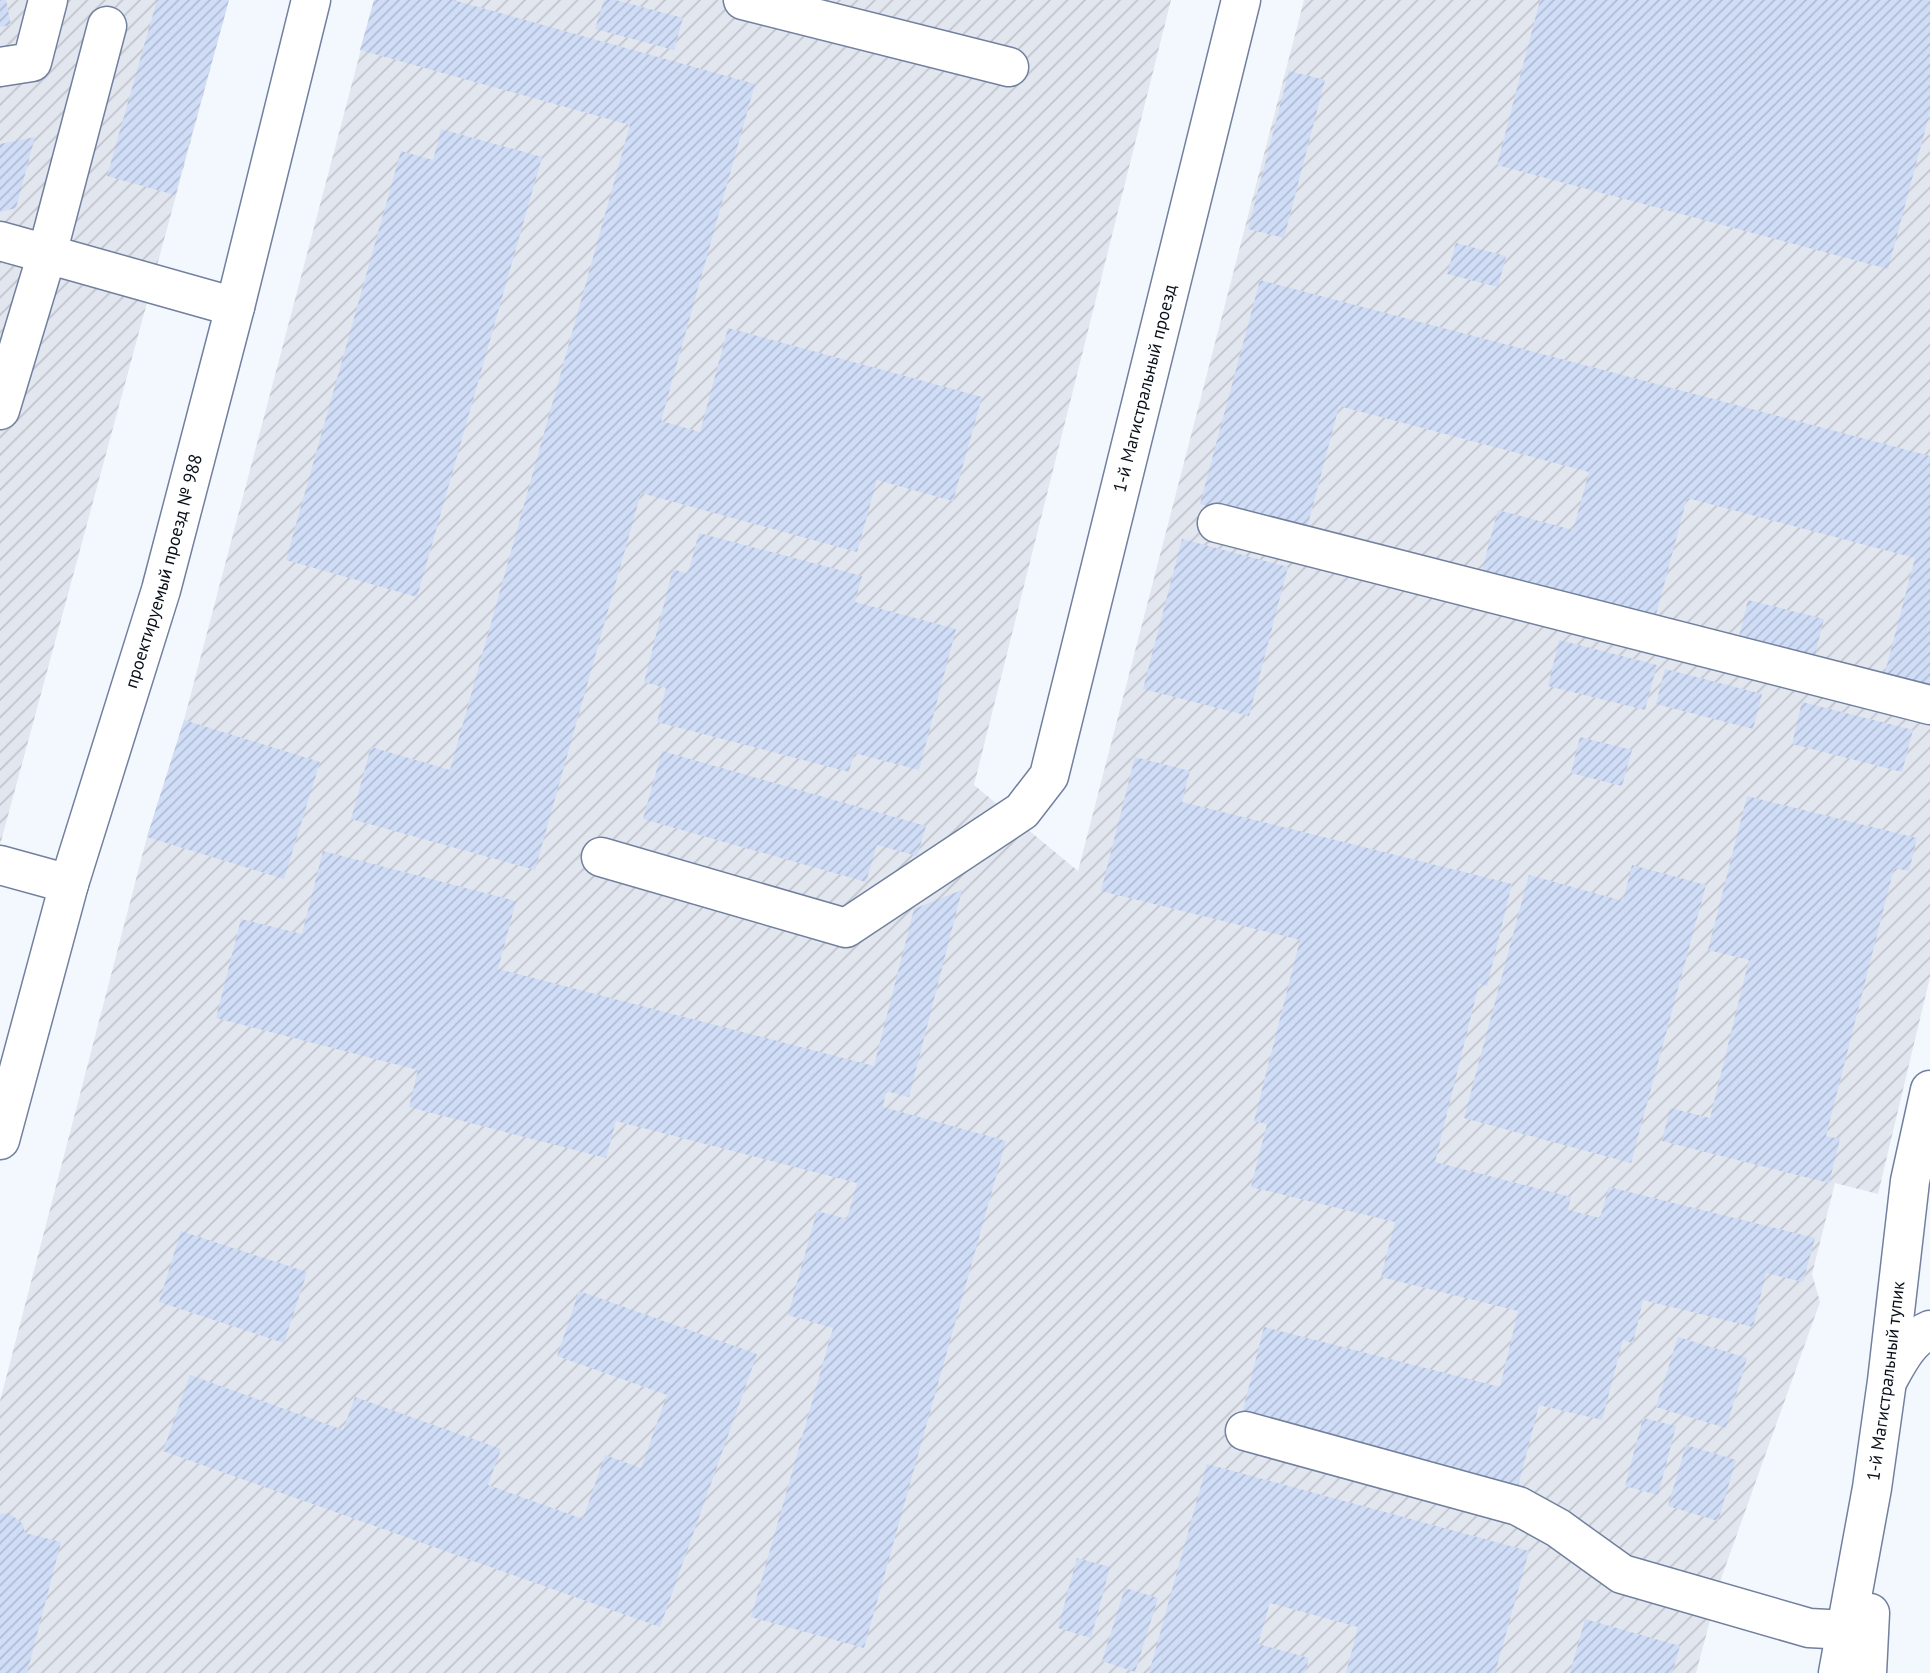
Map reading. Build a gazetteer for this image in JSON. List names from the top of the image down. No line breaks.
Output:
{"streets":{"street":["1-й Магистральный проезд","проектируемый проезд № 988","1-й Магистральный тупик"]}}
